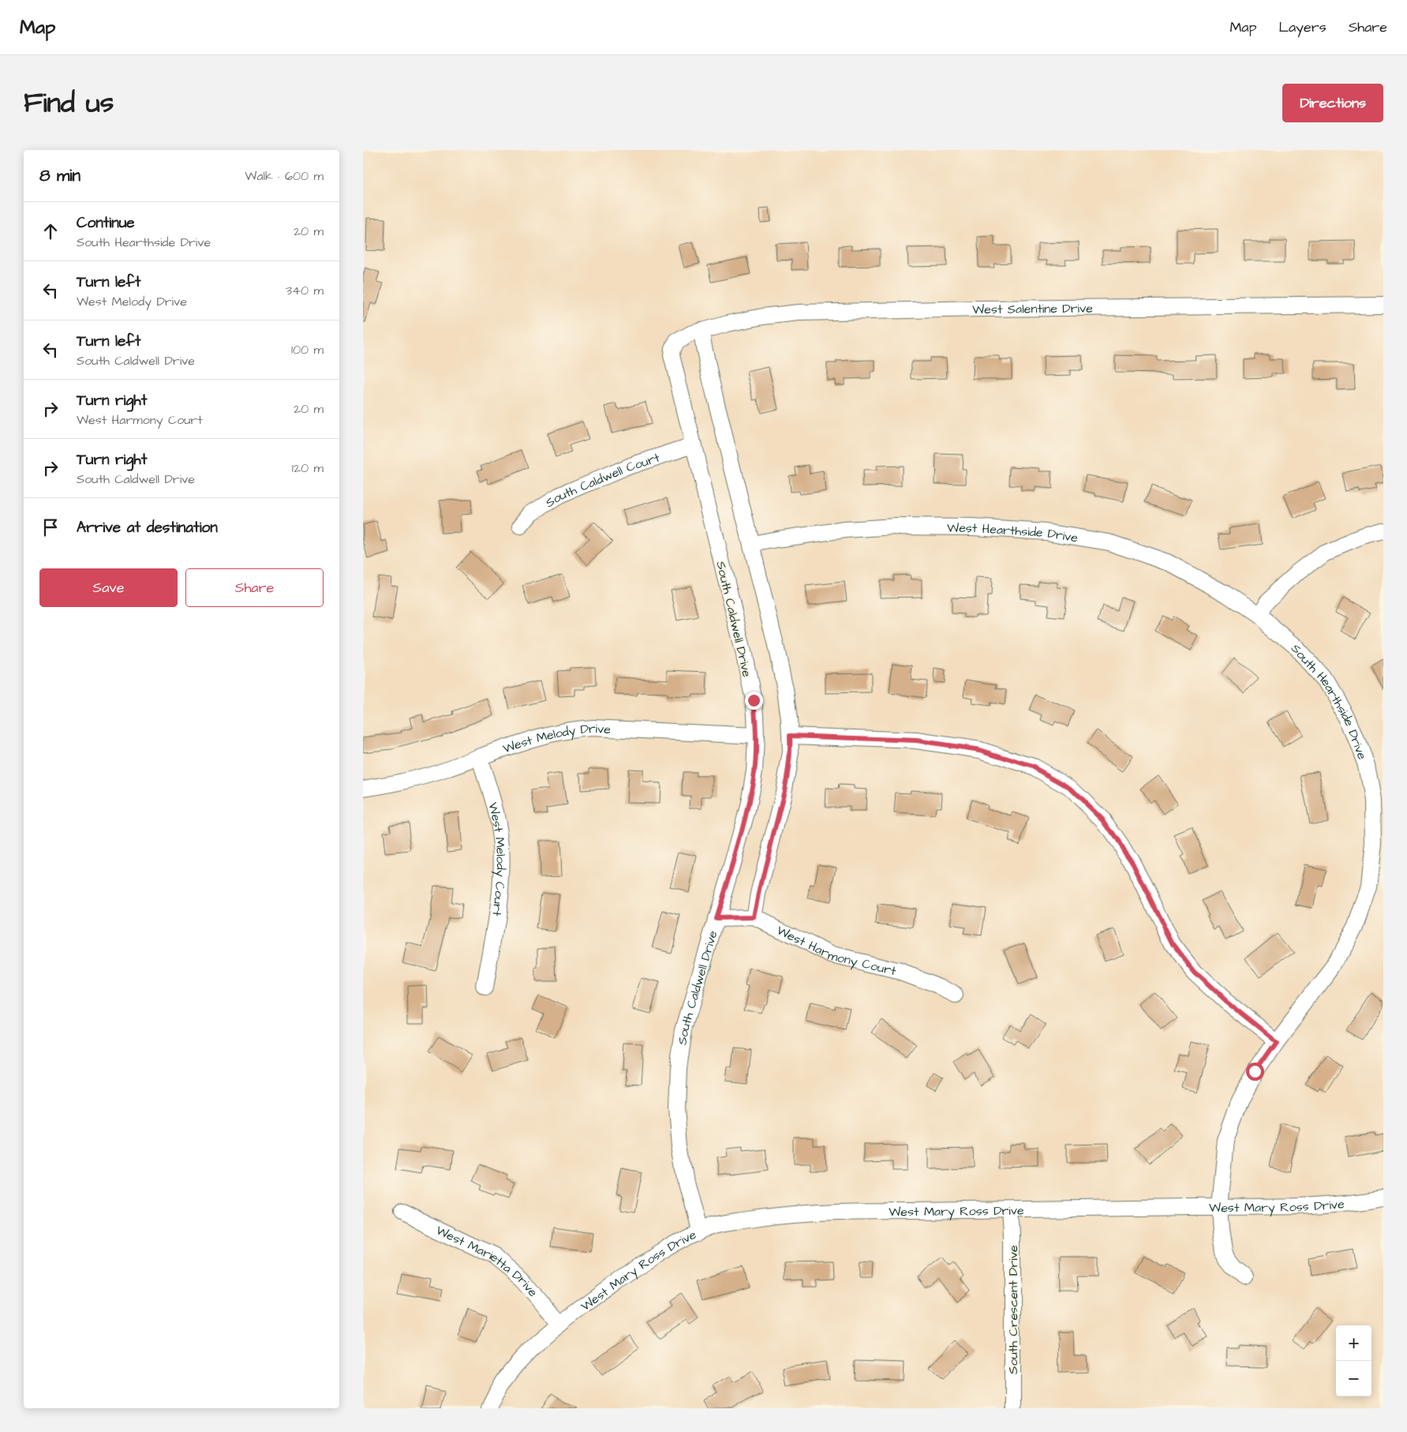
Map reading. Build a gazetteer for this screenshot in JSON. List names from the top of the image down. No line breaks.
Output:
{"streets":{"street":["West Salentine Drive","South Caldwell Court","West Hearthside Drive","South Caldwell Drive","South Hearthside Drive","West Melody Drive","West Melody Court","West Harmony Court","West Mary Ross Drive","West Marietta Drive","South Crescent Drive"]},"crossings":[["West Salentine Drive","South Caldwell Drive"],["South Caldwell Court","South Caldwell Drive"],["West Hearthside Drive","South Hearthside Drive"],["South Caldwell Drive","West Melody Drive"],["South Caldwell Drive","West Harmony Court"],["South Caldwell Drive","West Mary Ross Drive"],["South Hearthside Drive","West Mary Ross Drive"],["West Melody Drive","West Melody Court"],["West Mary Ross Drive","West Marietta Drive"],["West Mary Ross Drive","South Crescent Drive"]],"page":{"header":"Map","nav":["Map","Layers","Share"],"title":"Find us","buttons":["Directions",["Save","Share"]],"heading":["8 min","Walk · 600 m"],"list":[["Continue","South Hearthside Drive","20 m"],["Turn left","West Melody Drive","340 m"],["Turn left","South Caldwell Drive","100 m"],["Turn right","West Harmony Court","20 m"],["Turn right","South Caldwell Drive","120 m"],"Arrive at destination"],"map_buttons":["+","−"]}}
